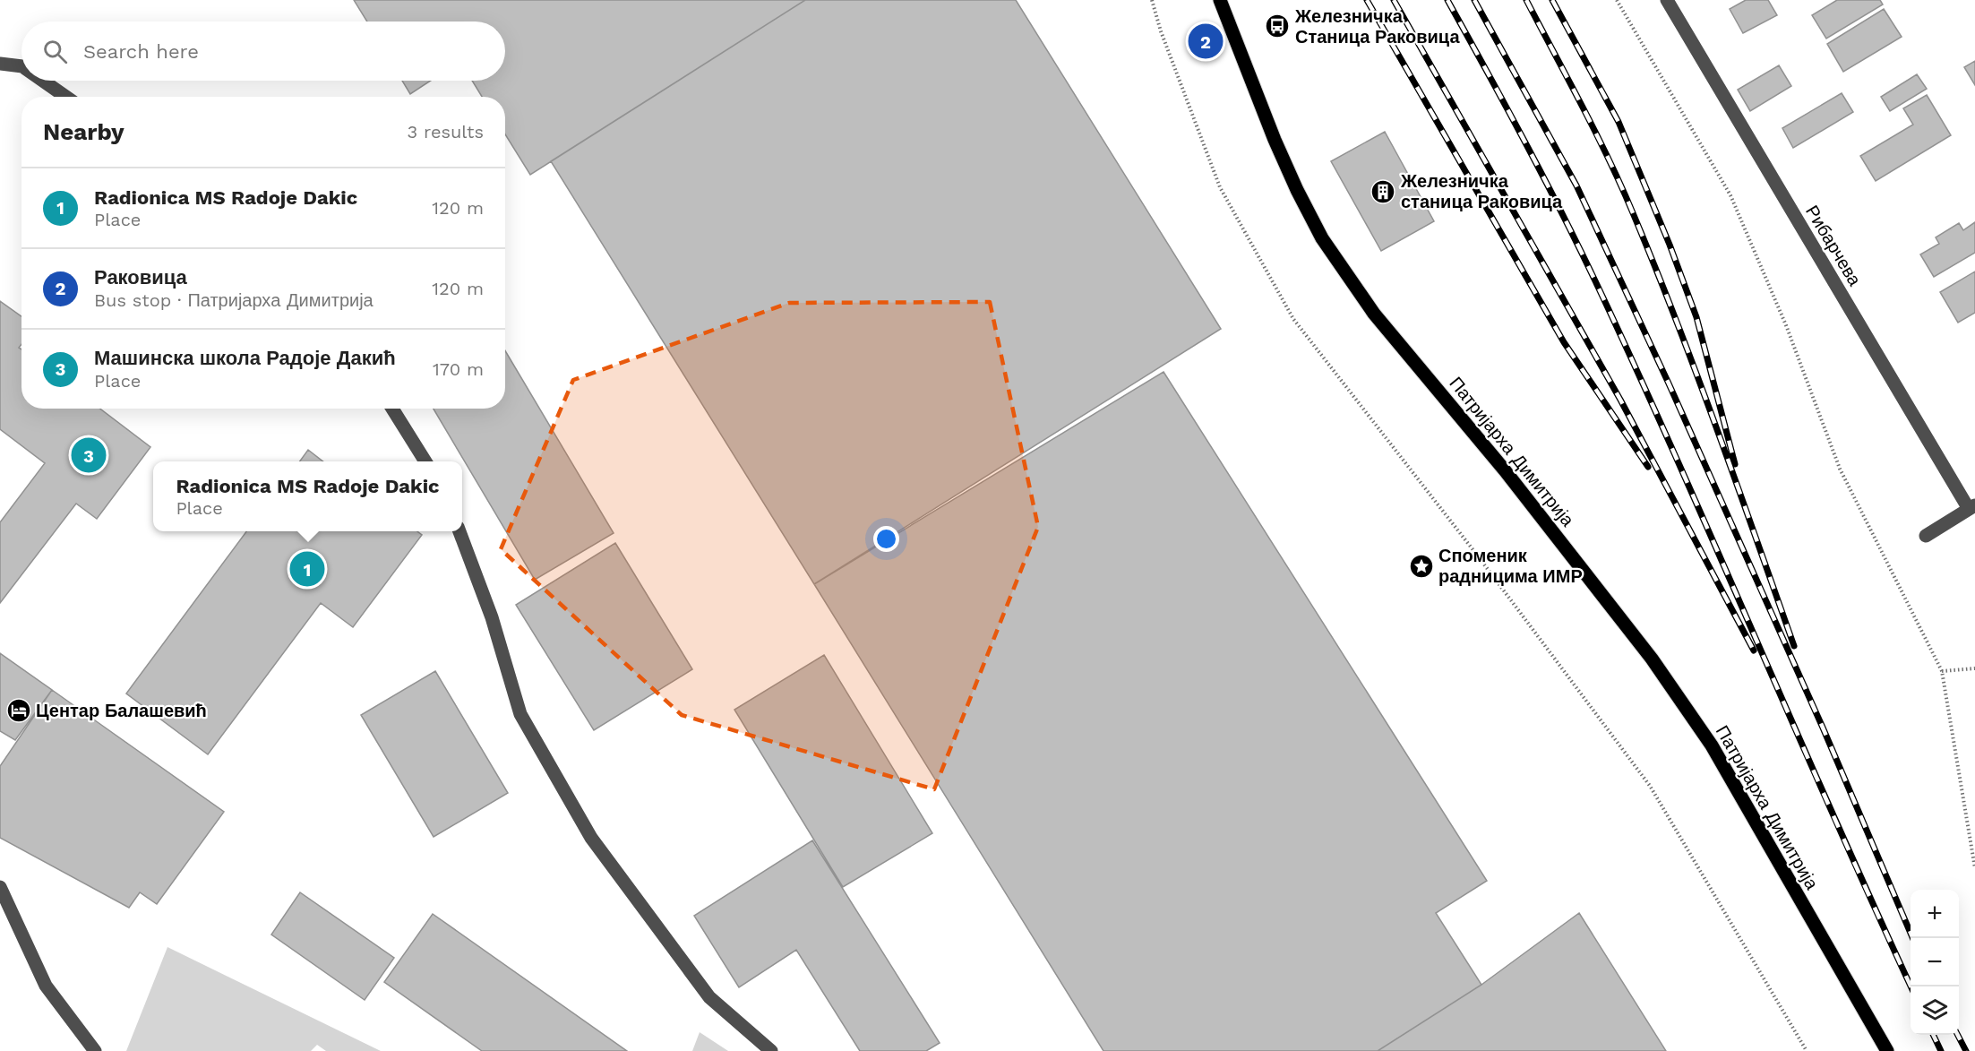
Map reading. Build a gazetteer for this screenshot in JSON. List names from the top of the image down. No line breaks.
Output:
{"streets":{"main road":["Патријарха Димитрија"],"street":["Рибарчева"]},"places":{"bus stop":["Железничка Станица Раковица"],"building":["Железничка станица Раковица"],"place":["Споменик радницима ИМР"],"hotel":["Центар Балашевић"]},"page":{"pins":["2","3","1"],"search":"Search here","heading":["Nearby","3 results"],"list":[{"mark":"1","name":"Radionica MS Radoje Dakic","note":"Place","value":"120 m"},{"mark":"2","name":"Раковица","note":"Bus stop · Патријарха Димитрија","value":"120 m"},{"mark":"3","name":"Машинска школа Радоје Дакић","note":"Place","value":"170 m"}],"popup":["Radionica MS Radoje Dakic","Place"],"map_buttons":["+","−"]}}
